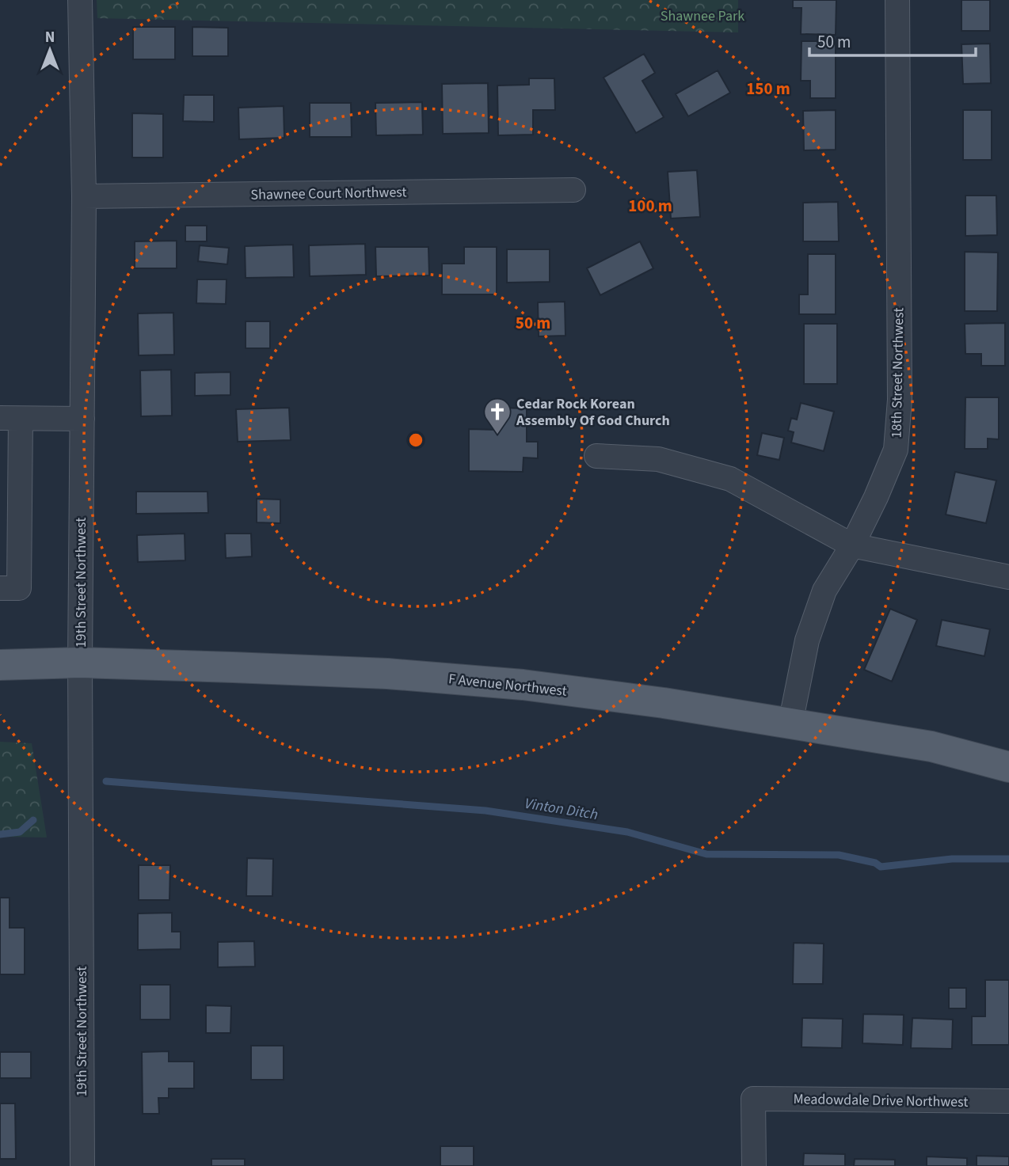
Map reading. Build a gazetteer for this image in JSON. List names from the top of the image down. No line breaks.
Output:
{"streets":{"main road":["F Avenue Northwest"],"street":["Shawnee Court Northwest","18th Street Northwest","19th Street Northwest","Meadowdale Drive Northwest"]},"crossings":[["Shawnee Court Northwest","19th Street Northwest"],["18th Street Northwest","F Avenue Northwest"],["19th Street Northwest","F Avenue Northwest"]],"water":["Vinton Ditch"],"parks":["Shawnee Park"],"places":{"church":["Cedar Rock Korean Assembly Of God Church"]},"scale_bar":"50 m","north":"top","rings":["150 m","100 m","50 m"]}
